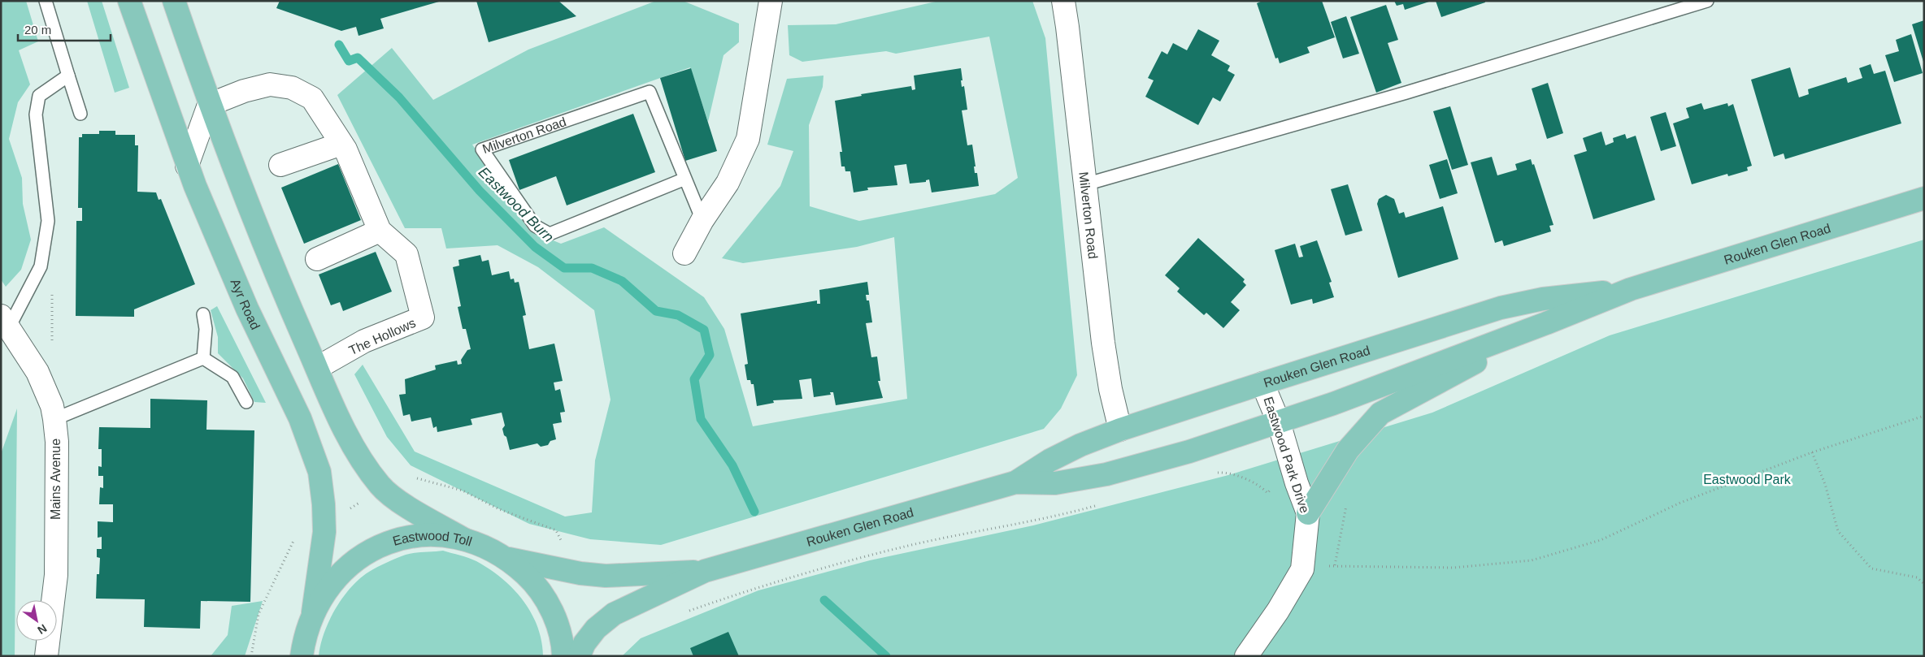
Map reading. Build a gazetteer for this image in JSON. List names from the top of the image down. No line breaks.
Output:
{"streets":{"main road":["Rouken Glen Road","Ayr Road","Eastwood Toll"],"street":["Milverton Road","The Hollows","Eastwood Park Drive","Mains Avenue"]},"crossings":[["Milverton Road","Rouken Glen Road"],["Rouken Glen Road","Eastwood Park Drive"],["Rouken Glen Road","Eastwood Toll"],["Ayr Road","Eastwood Toll"]],"water":["Eastwood Burn"],"parks":["Eastwood Park"],"scale_bar":"20 m","north":"bottom right"}
